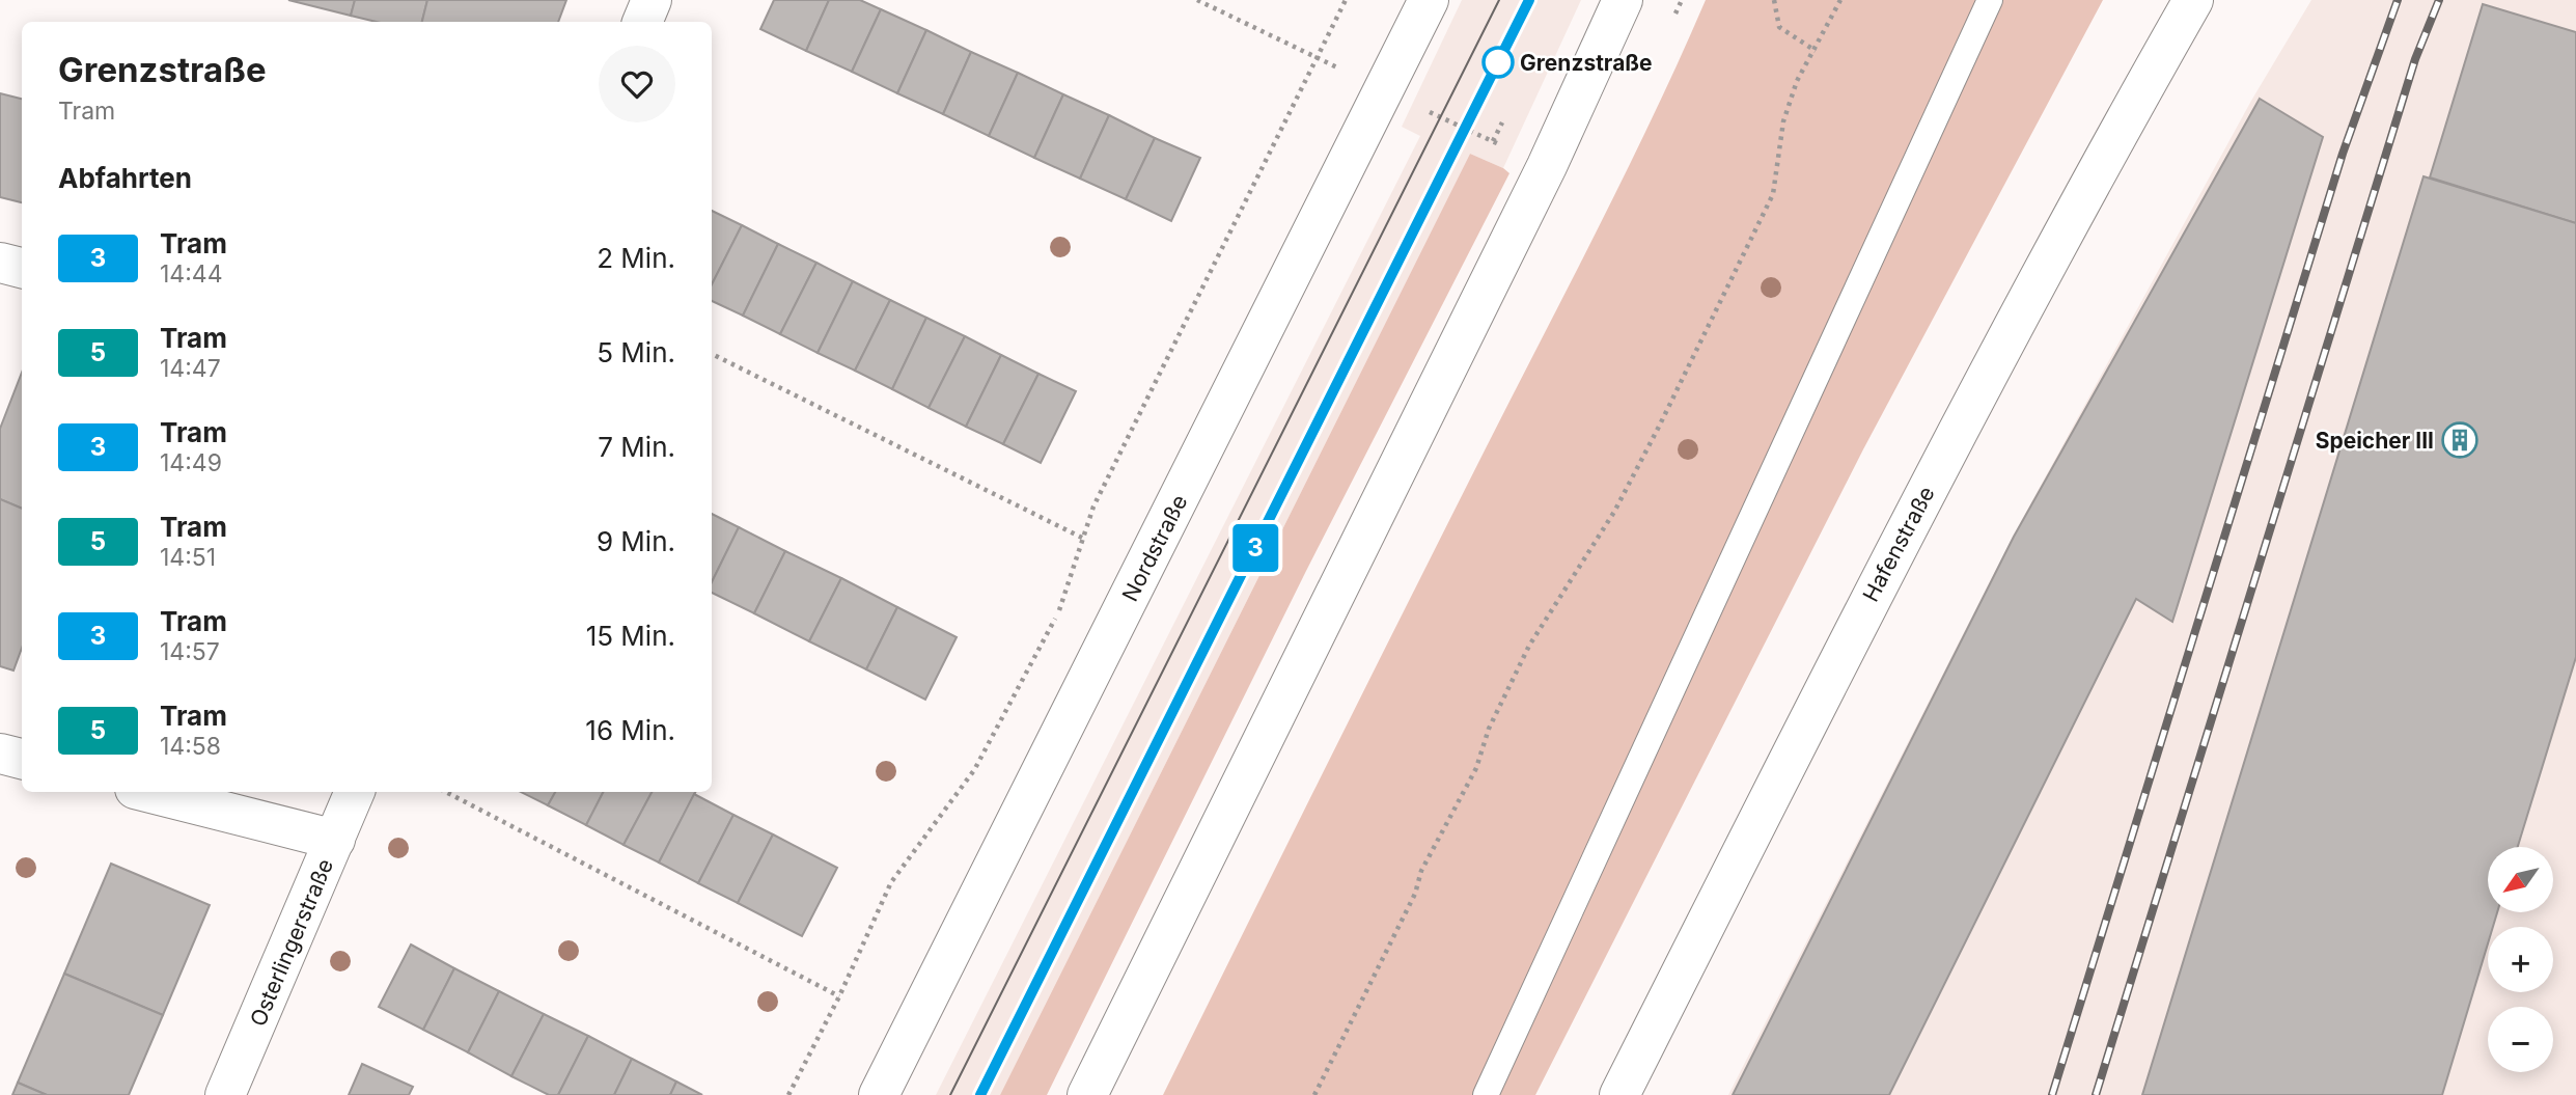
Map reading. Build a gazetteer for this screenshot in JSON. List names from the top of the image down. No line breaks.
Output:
{"streets":{"main road":["Hafenstraße","Nordstraße","Osterlingerstraße"]},"places":{"other":["Grenzstraße"],"building":["Speicher III"]},"lines":["tram line 3"],"north":"bottom left","page":{"on_map":"3","heading":[["Grenzstraße","Tram"],"Abfahrten"],"list":[{"mark":"3","name":"Tram","note":"14:44","value":"2 Min."},{"mark":"5","name":"Tram","note":"14:47","value":"5 Min."},{"mark":"3","name":"Tram","note":"14:49","value":"7 Min."},{"mark":"5","name":"Tram","note":"14:51","value":"9 Min."},{"mark":"3","name":"Tram","note":"14:57","value":"15 Min."},{"mark":"5","name":"Tram","note":"14:58","value":"16 Min."}],"map_buttons":["+","−"]}}
